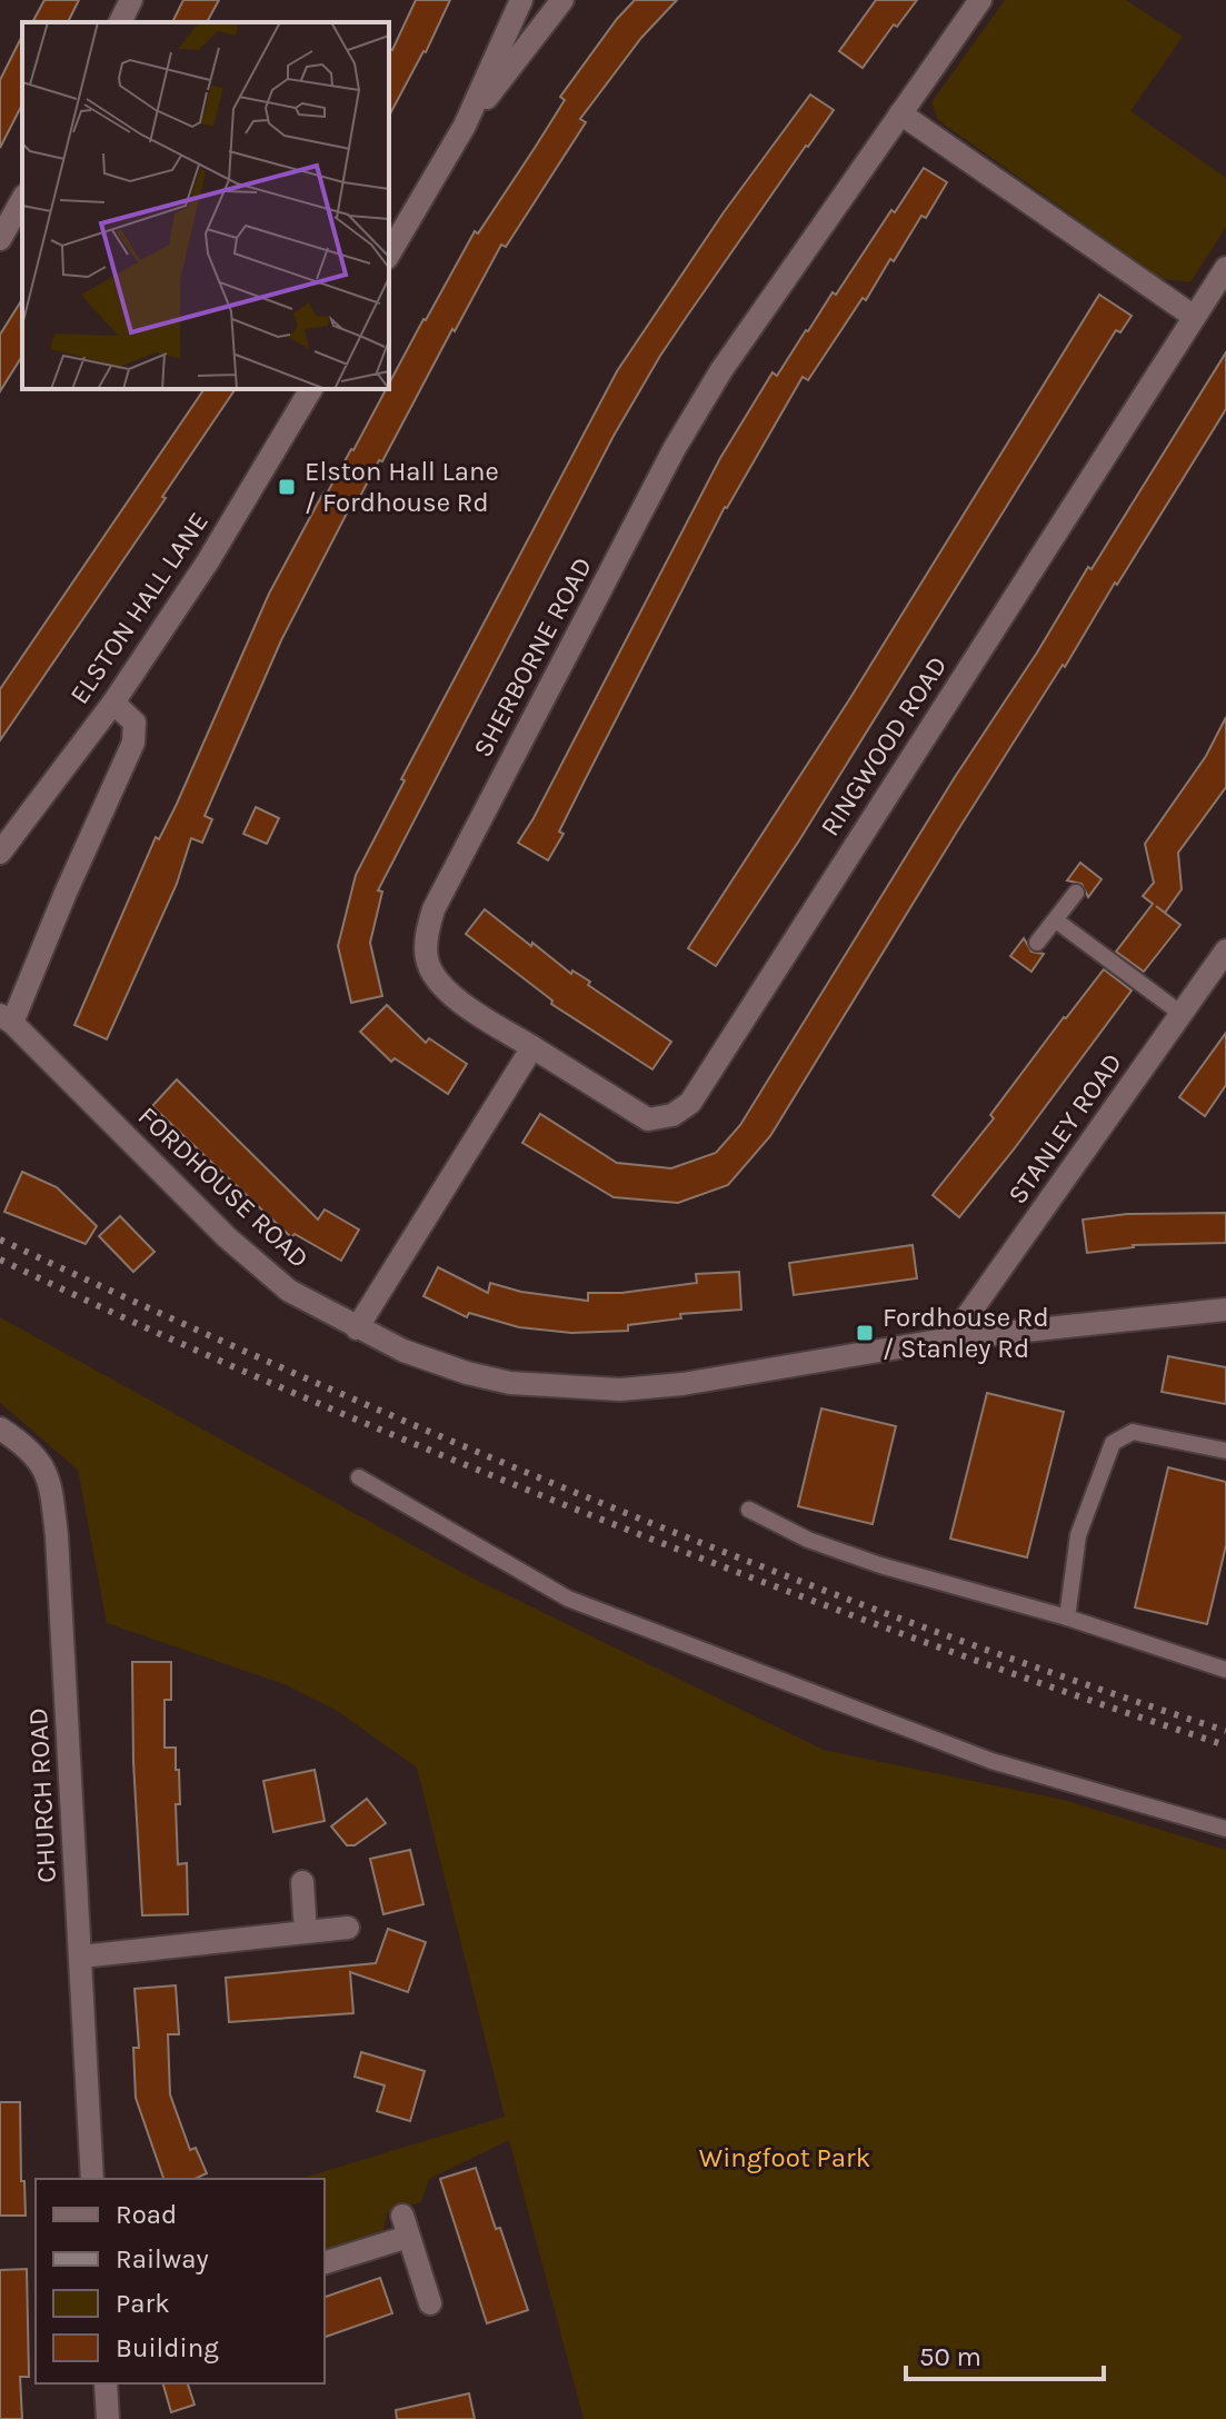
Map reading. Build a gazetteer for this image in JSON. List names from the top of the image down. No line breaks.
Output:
{"streets":{"street":["ELSTON HALL LANE","SHERBORNE ROAD","RINGWOOD ROAD","STANLEY ROAD","FORDHOUSE ROAD","CHURCH ROAD"]},"crossings":[["SHERBORNE ROAD","RINGWOOD ROAD"],["STANLEY ROAD","FORDHOUSE ROAD"]],"parks":["Wingfoot Park"],"places":{"transit":["Elston Hall Lane / Fordhouse Rd","Fordhouse Rd / Stanley Rd"]},"legend":["Road","Railway","Park","Building"],"scale_bar":"50 m"}
